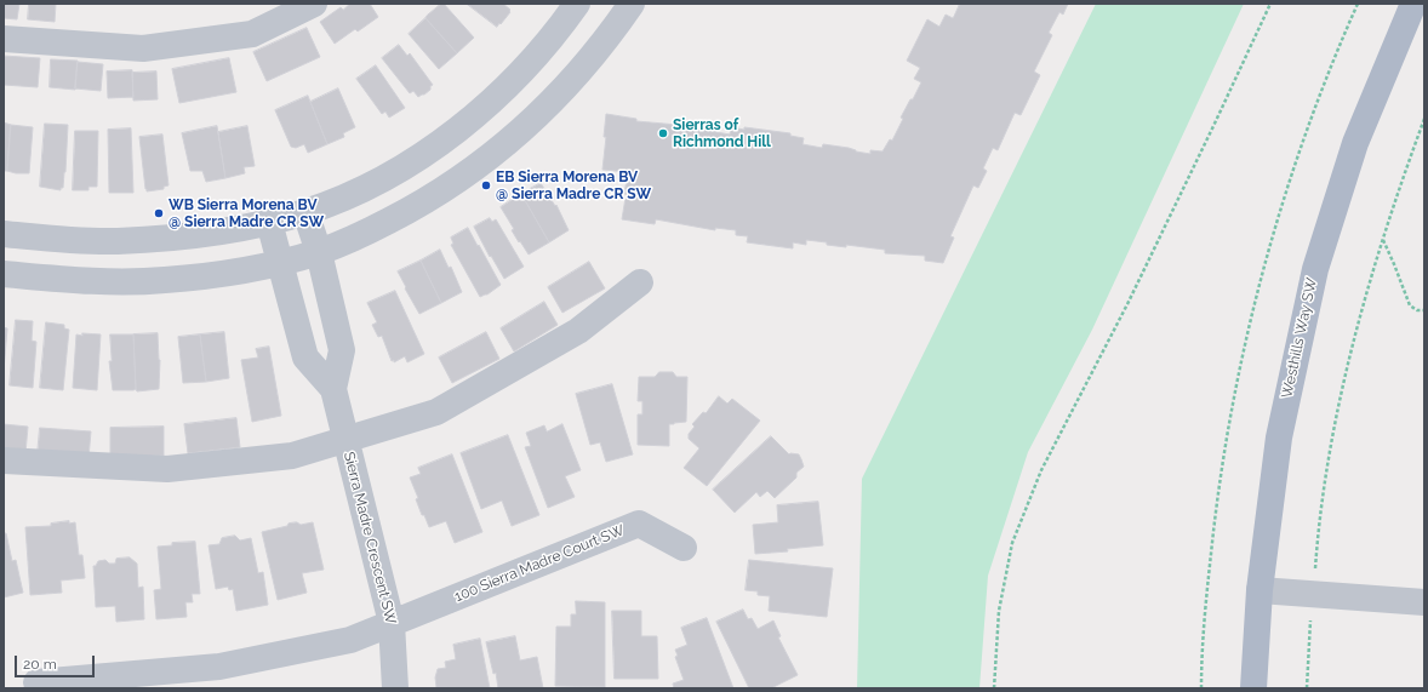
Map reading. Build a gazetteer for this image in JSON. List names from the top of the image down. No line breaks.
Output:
{"streets":{"main road":["Westhills Way SW"],"street":["Sierra Madre Crescent SW","100 Sierra Madre Court SW"]},"crossings":[["Sierra Madre Crescent SW","100 Sierra Madre Court SW"]],"places":["Sierras of Richmond Hill","EB Sierra Morena BV @ Sierra Madre CR SW","WB Sierra Morena BV @ Sierra Madre CR SW"],"scale_bar":"20 m"}
